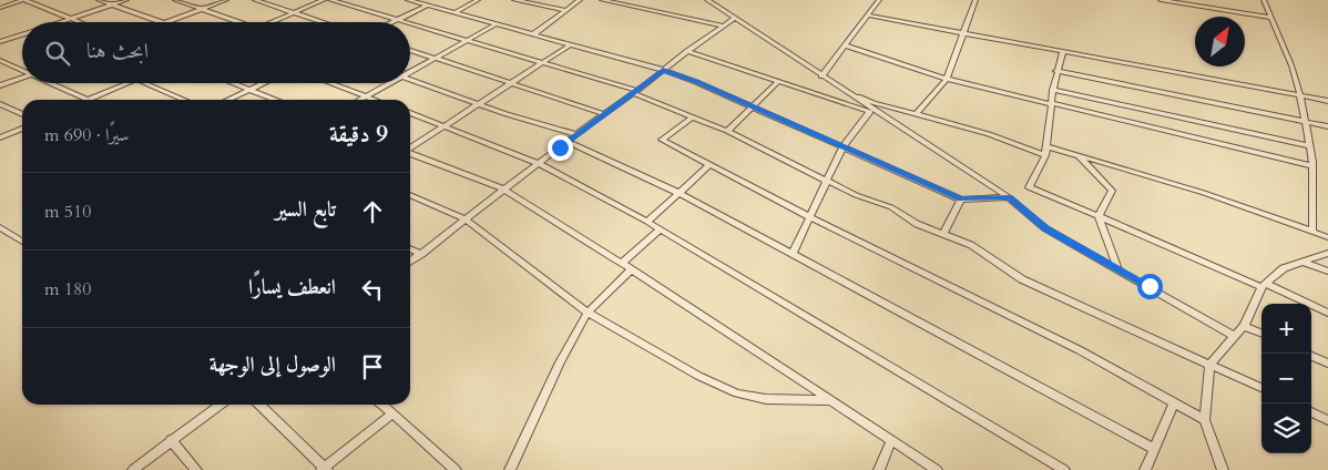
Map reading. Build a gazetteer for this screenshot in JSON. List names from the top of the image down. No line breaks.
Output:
{"north":"top right","page":{"search":"ابحث هنا","heading":["9 دقيقة","سيرًا · 690 m"],"list":[["تابع السير","510 m"],["انعطف يسارًا","180 m"],"الوصول إلى الوجهة"],"map_buttons":["+","−"]}}
